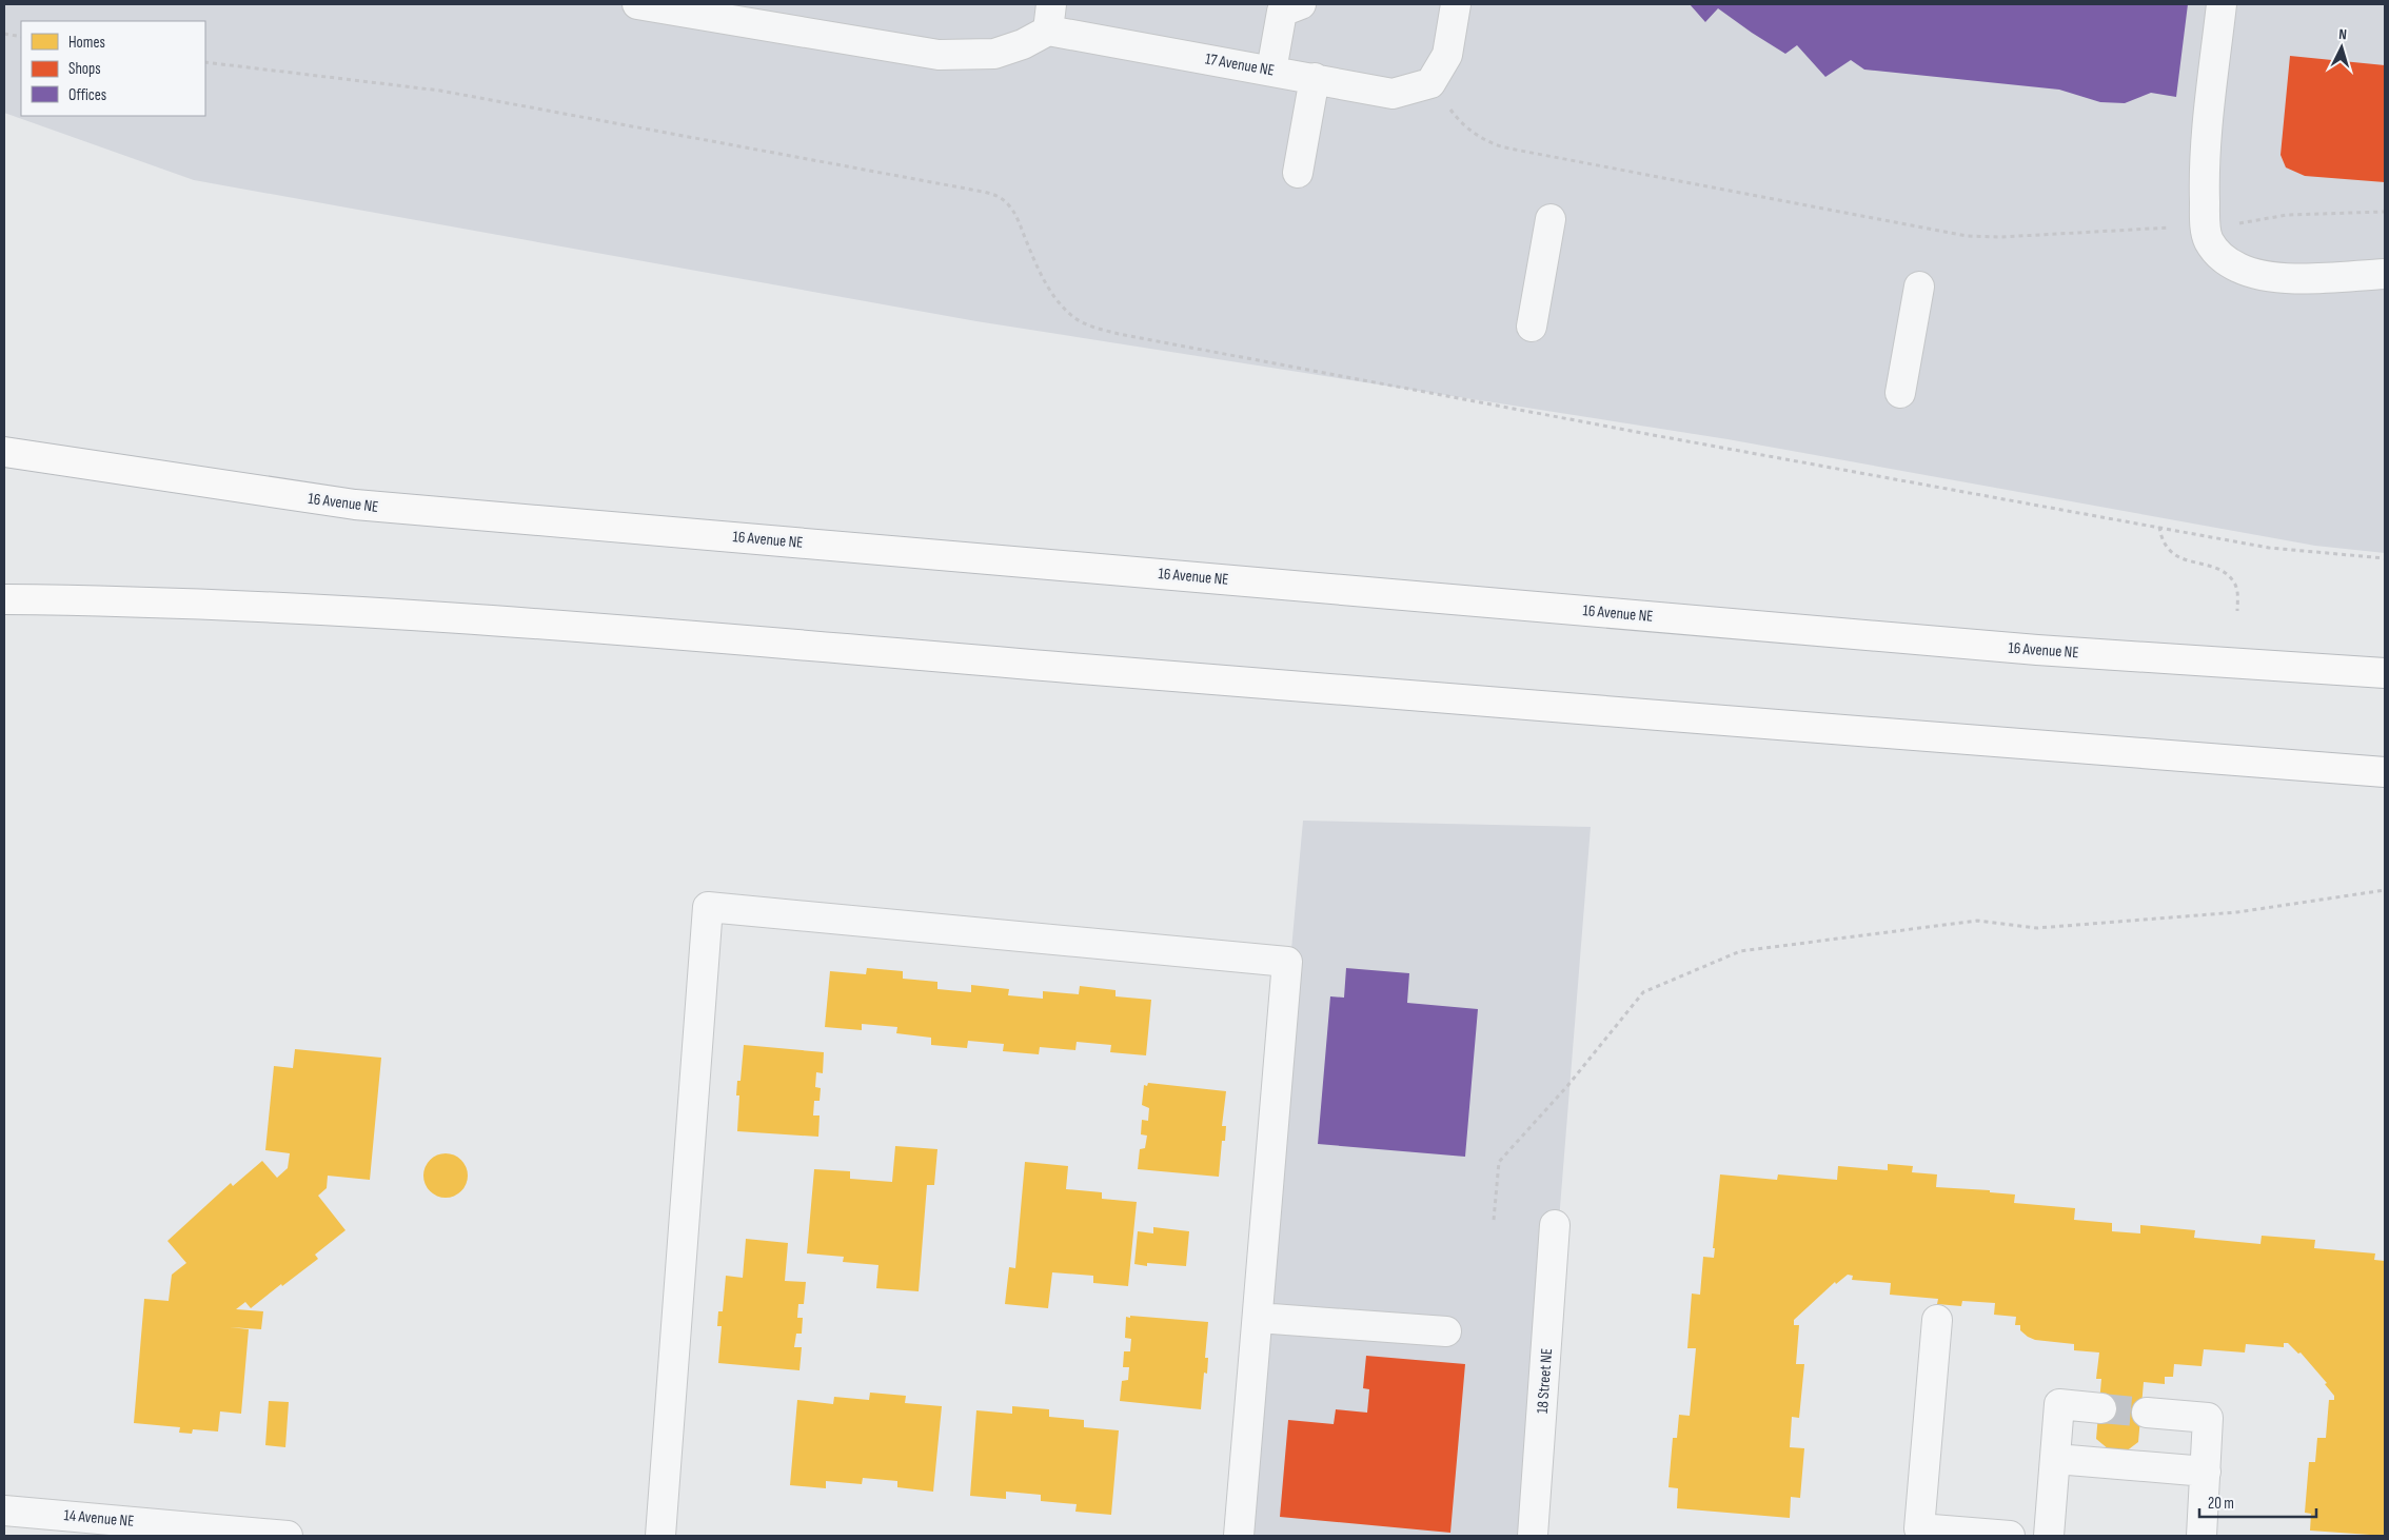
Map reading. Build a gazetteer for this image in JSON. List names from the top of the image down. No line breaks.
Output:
{"streets":{"highway":["16 Avenue NE"],"street":["17 Avenue NE","18 Street NE","14 Avenue NE"]},"legend":["Homes","Shops","Offices"],"scale_bar":"20 m","north":"top"}
